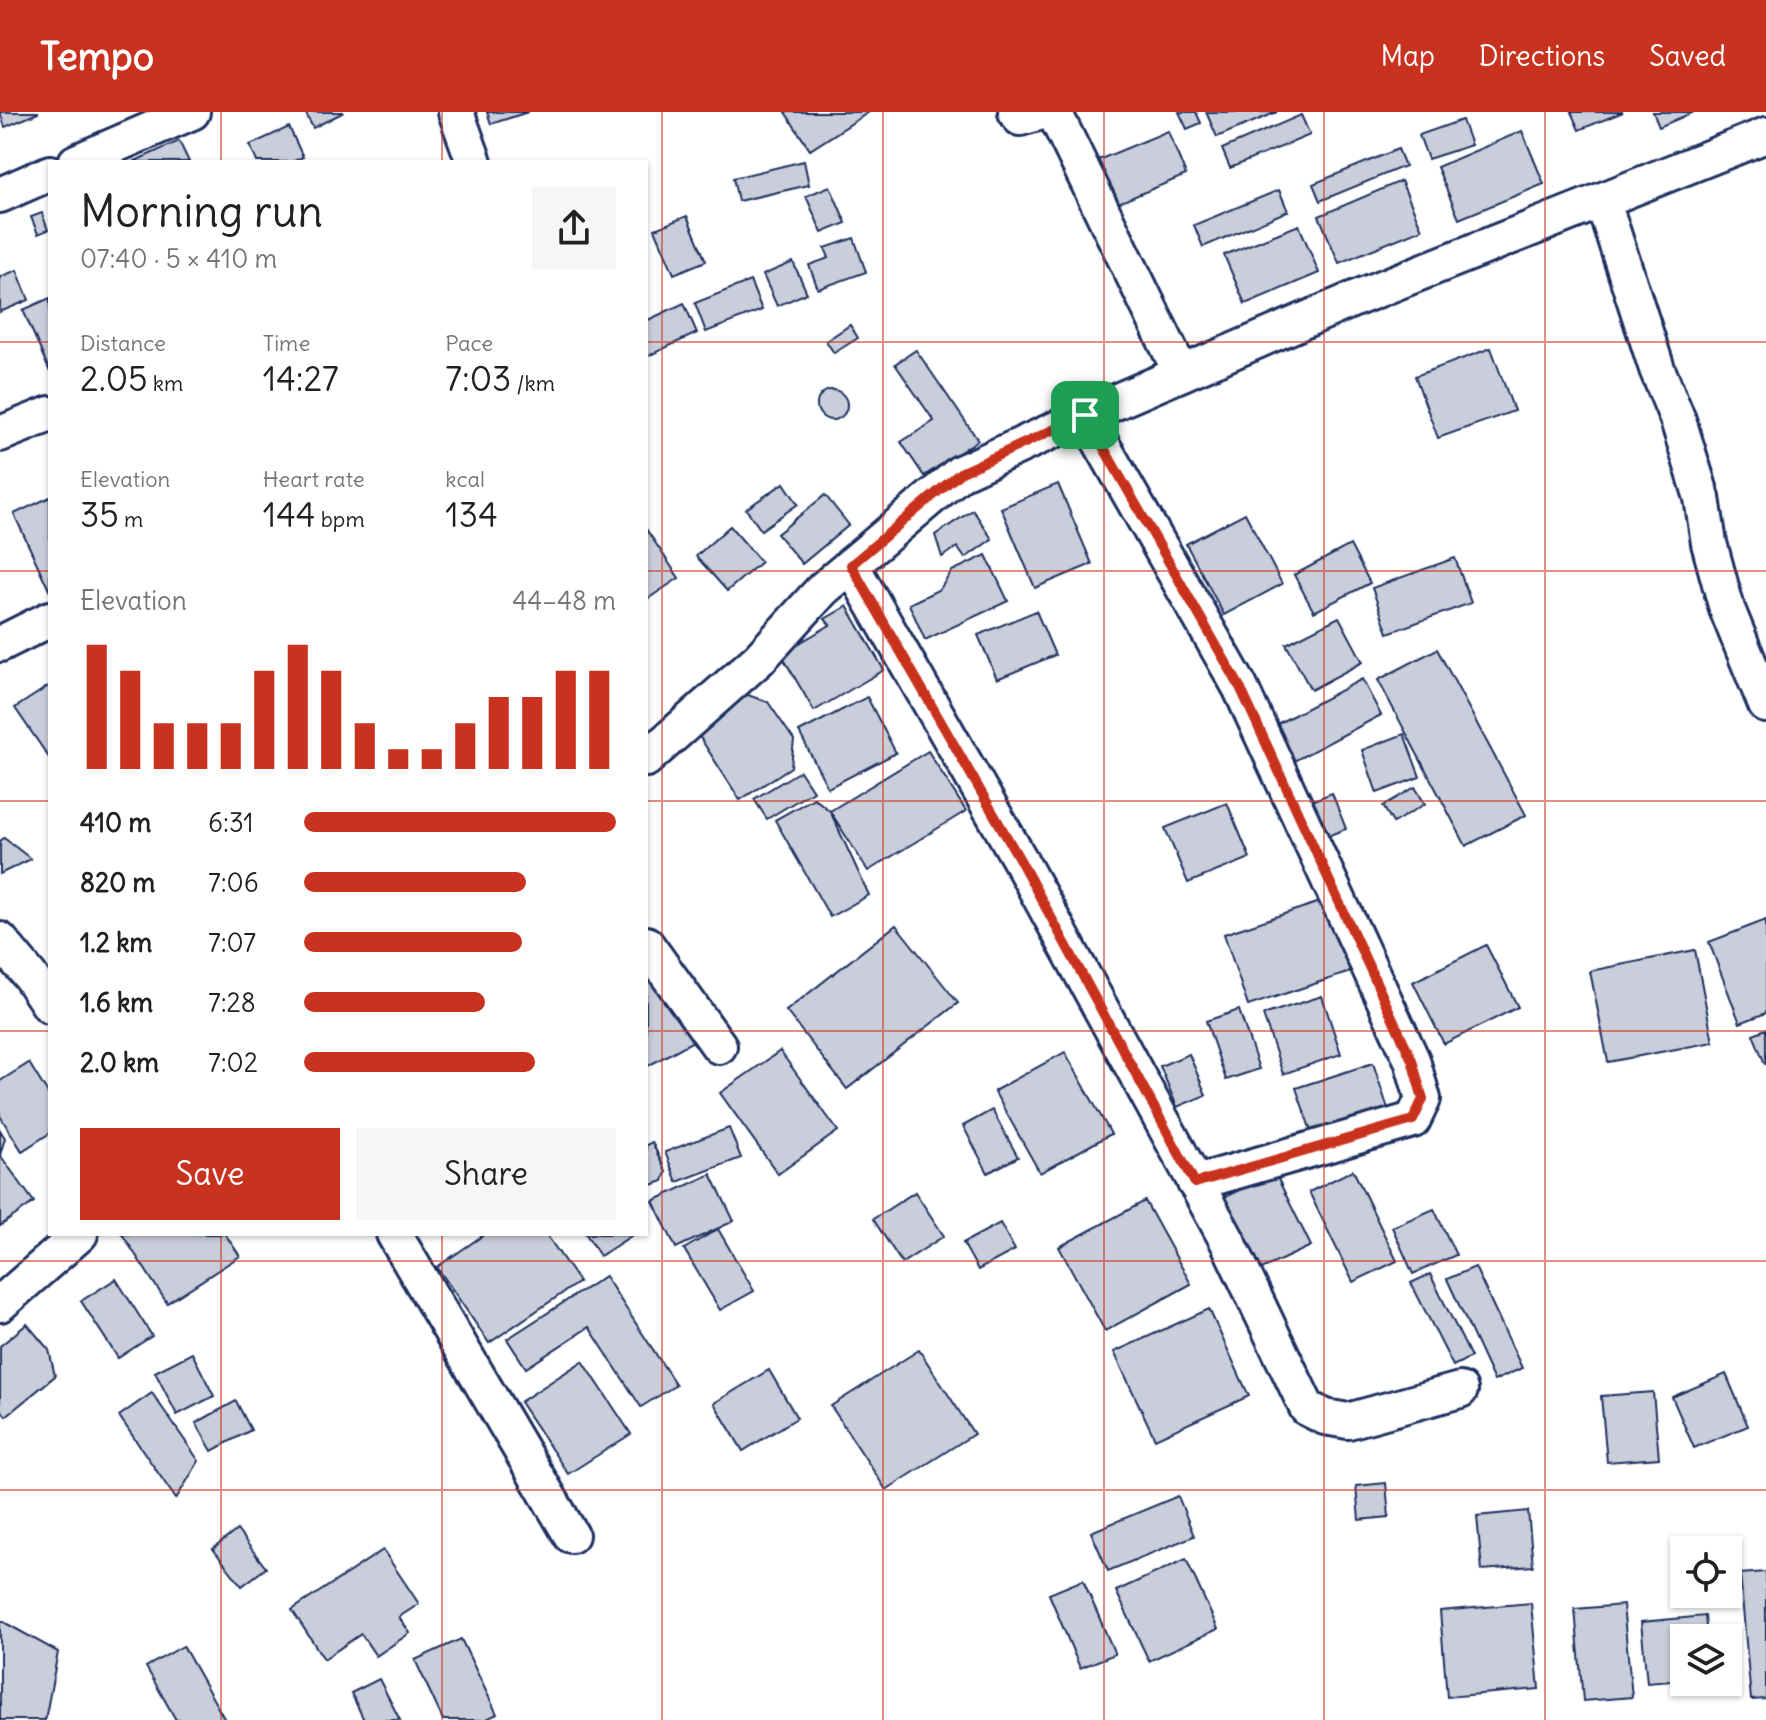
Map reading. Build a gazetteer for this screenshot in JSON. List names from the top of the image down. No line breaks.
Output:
{"page":{"header":"Tempo","nav":["Map","Directions","Saved"],"heading":["Morning run","07:40 · 5 × 410 m"],"stats":[["Distance","2.05 km"],["Time","14:27"],["Pace","7:03 /km"],["Elevation","35 m"],["Heart rate","144 bpm"],["kcal","134"]],"chart":["Elevation","44–48 m"],"list":[{"name":"410 m","note":"6:31"},{"name":"820 m","note":"7:06"},{"name":"1.2 km","note":"7:07"},{"name":"1.6 km","note":"7:28"},{"name":"2.0 km","note":"7:02"}],"buttons":["Save","Share"]}}
